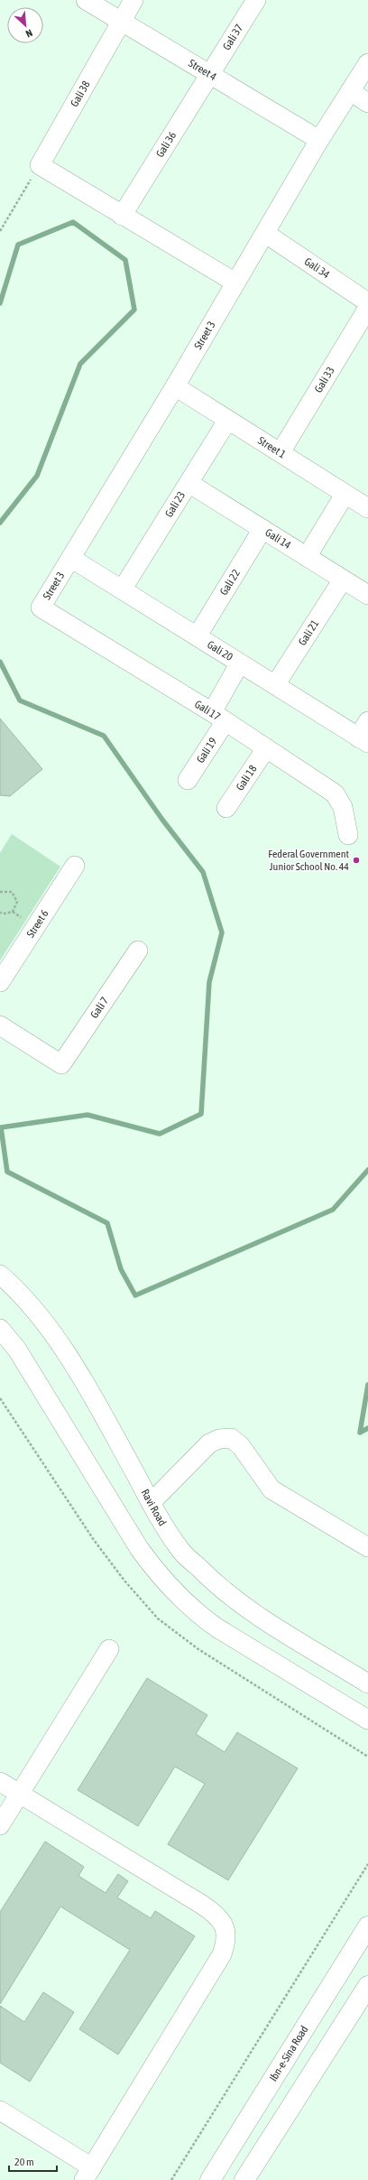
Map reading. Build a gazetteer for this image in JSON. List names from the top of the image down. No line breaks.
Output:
{"streets":{"main road":["Ibn-e-Sina Road"],"street":["Gali 37","Street 4","Gali 38","Gali 36","Gali 34","Street 3","Gali 33","Street 1","Gali 23","Gali 14","Gali 22","Gali 21","Gali 20","Gali 17","Gali 19","Gali 18","Street 6","Gali 7","Ravi Road"]},"crossings":[["Gali 37","Street 4"],["Gali 37","Gali 36"],["Street 4","Gali 38"],["Street 4","Gali 36"],["Street 4","Street 3"],["Gali 34","Street 3"],["Street 3","Street 1"],["Street 3","Gali 20"],["Street 3","Gali 17"],["Gali 33","Street 1"],["Street 1","Gali 23"],["Gali 23","Gali 14"],["Gali 23","Gali 20"],["Gali 14","Gali 22"],["Gali 14","Gali 21"],["Gali 22","Gali 20"],["Gali 21","Gali 20"],["Gali 20","Gali 19"],["Gali 17","Gali 19"],["Gali 17","Gali 18"]],"places":["Federal Government Junior School No. 44"],"scale_bar":"20 m","north":"bottom right"}
